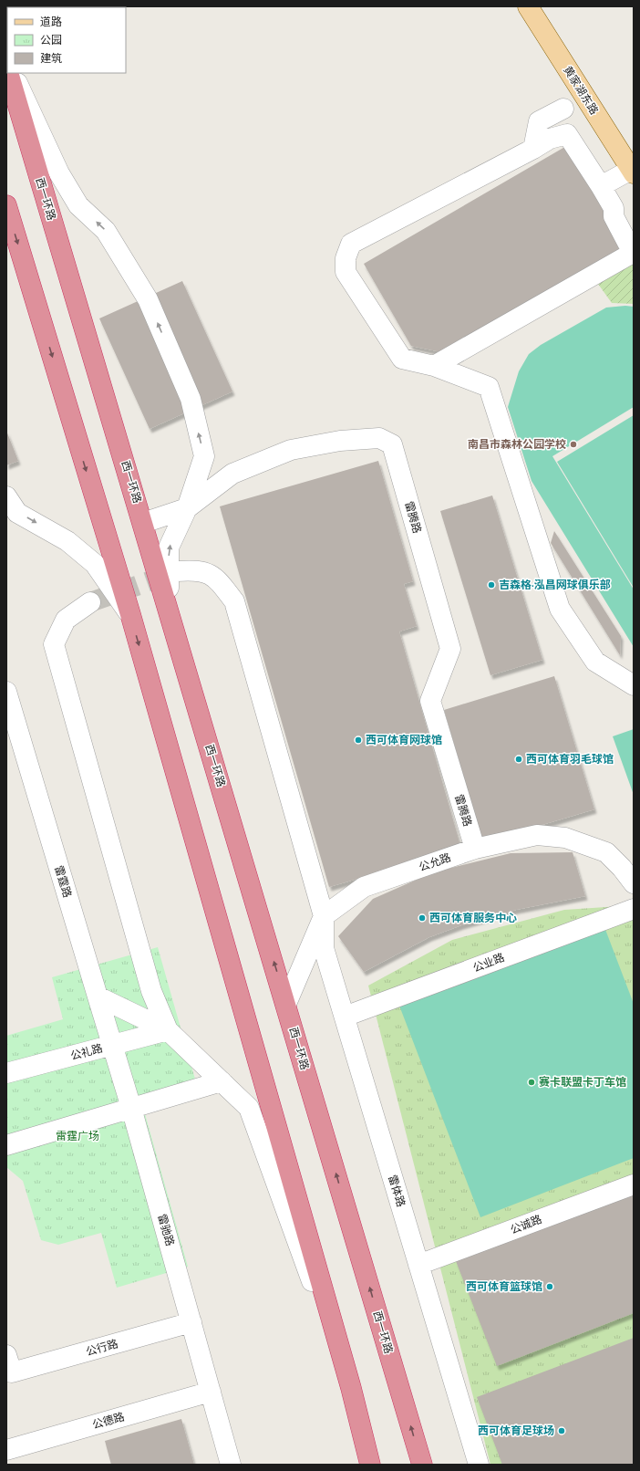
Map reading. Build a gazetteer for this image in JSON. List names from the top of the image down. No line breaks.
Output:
{"streets":{"highway":["西一环路"],"main road":["黄家湖东路"],"street":["雷腾路","公允路","雷霆路","公业路","公礼路","雷体路","公诚路","雷驰路","公行路","公德路"]},"crossings":[["西一环路","雷腾路"],["雷腾路","公允路"],["公允路","雷体路"],["雷霆路","雷驰路"],["公业路","雷体路"],["公礼路","雷驰路"],["雷体路","公诚路"],["雷驰路","公行路"],["雷驰路","公德路"]],"parks":["雷霆广场"],"places":["南昌市森林公园学校","吉森格·泓昌网球俱乐部","西可体育网球馆","西可体育羽毛球馆","西可体育服务中心","赛卡联盟卡丁车馆","西可体育篮球馆","西可体育足球场"],"legend":["道路","公园","建筑"]}
